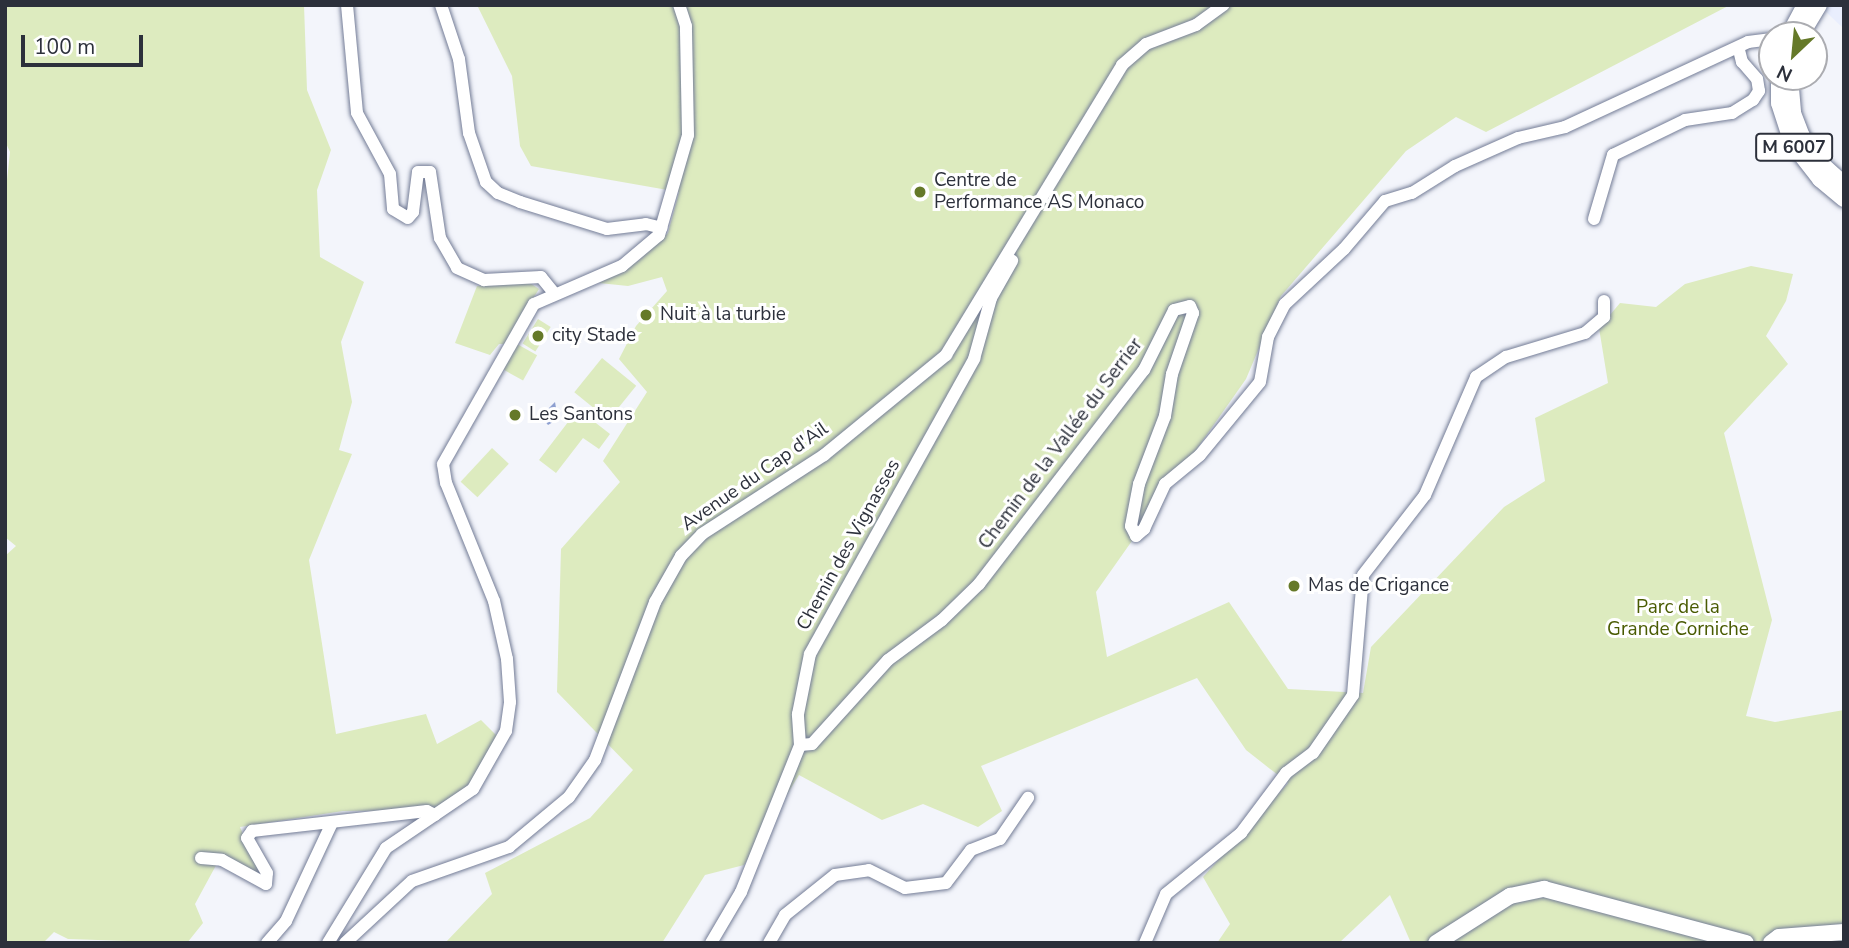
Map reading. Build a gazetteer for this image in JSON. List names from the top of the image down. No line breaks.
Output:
{"streets":{"main road":["M 6007"],"street":["Chemin de la Vallée du Serrier","Avenue du Cap d'Ail","Chemin des Vignasses"]},"crossings":[["Chemin de la Vallée du Serrier","Chemin des Vignasses"],["Avenue du Cap d'Ail","Chemin des Vignasses"]],"parks":["Parc de la Grande Corniche"],"places":["Centre de Performance AS Monaco","Nuit à la turbie","city Stade","Les Santons","Mas de Crigance"],"scale_bar":"100 m","north":"bottom left"}
